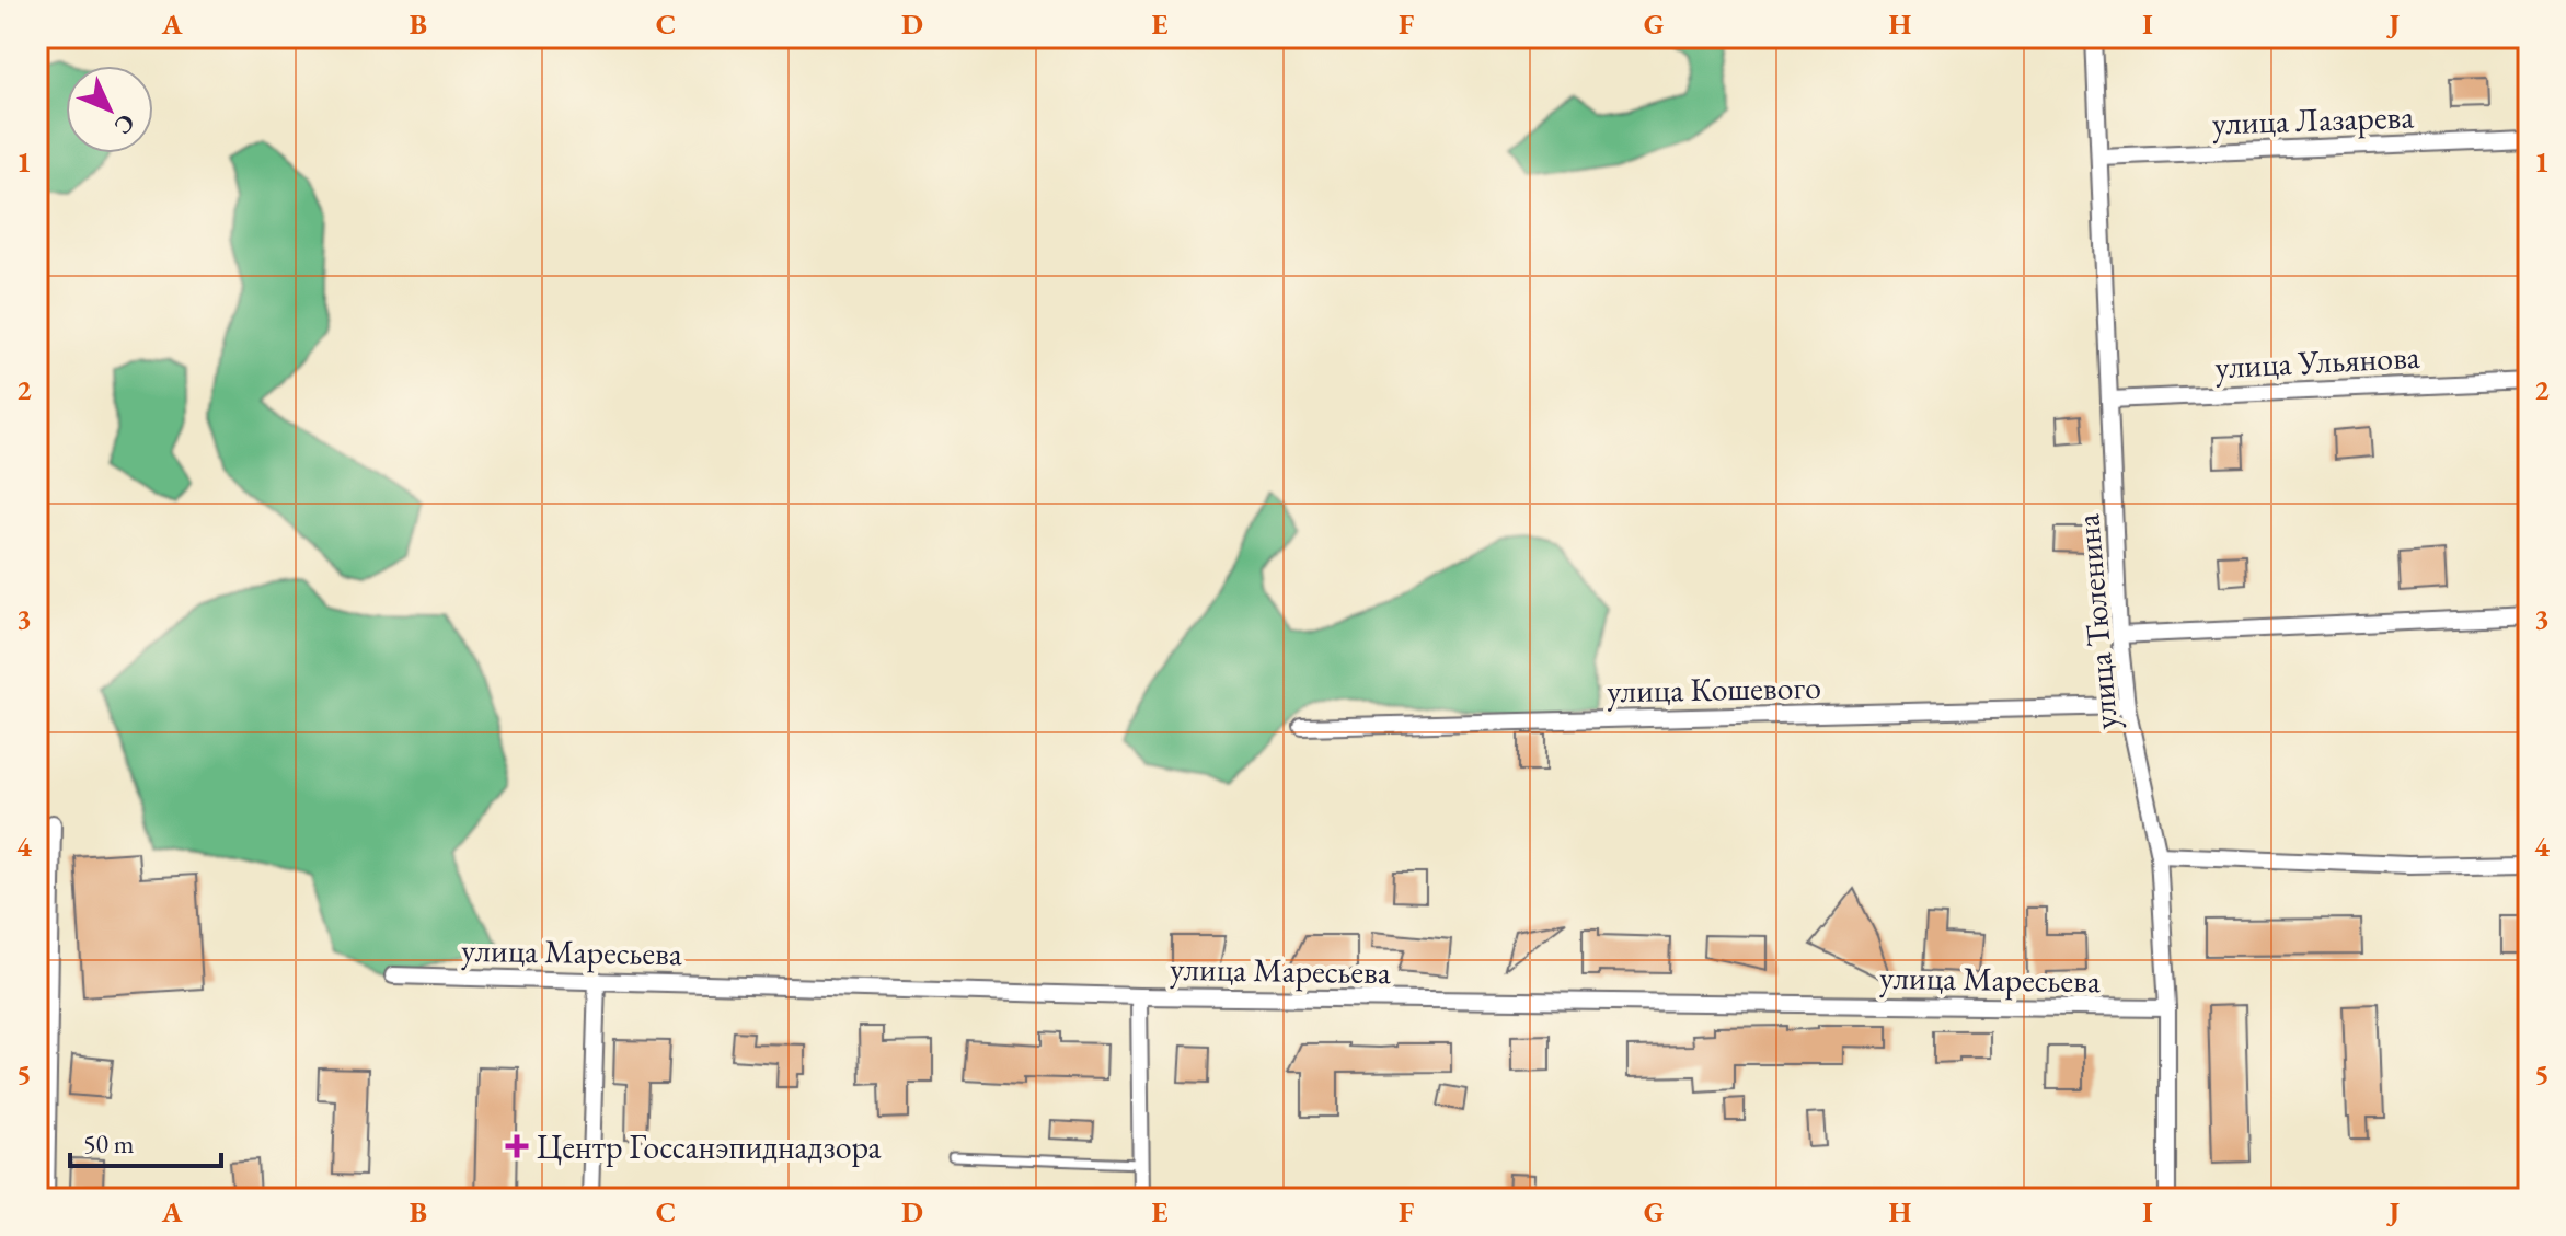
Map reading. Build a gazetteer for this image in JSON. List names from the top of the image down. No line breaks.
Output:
{"streets":{"street":["улица Лазарева","улица Ульянова","улица Тюленина","улица Кошевого","улица Маресьева"]},"crossings":[["улица Лазарева","улица Тюленина"],["улица Ульянова","улица Тюленина"],["улица Тюленина","улица Кошевого"],["улица Тюленина","улица Маресьева"]],"places":{"health":["Центр Госсанэпиднадзора"]},"scale_bar":"50 m","north":"bottom right","grid":{"columns":["A","B","C","D","E","F","G","H","I","J"],"rows":["1","2","3","4","5"]}}
